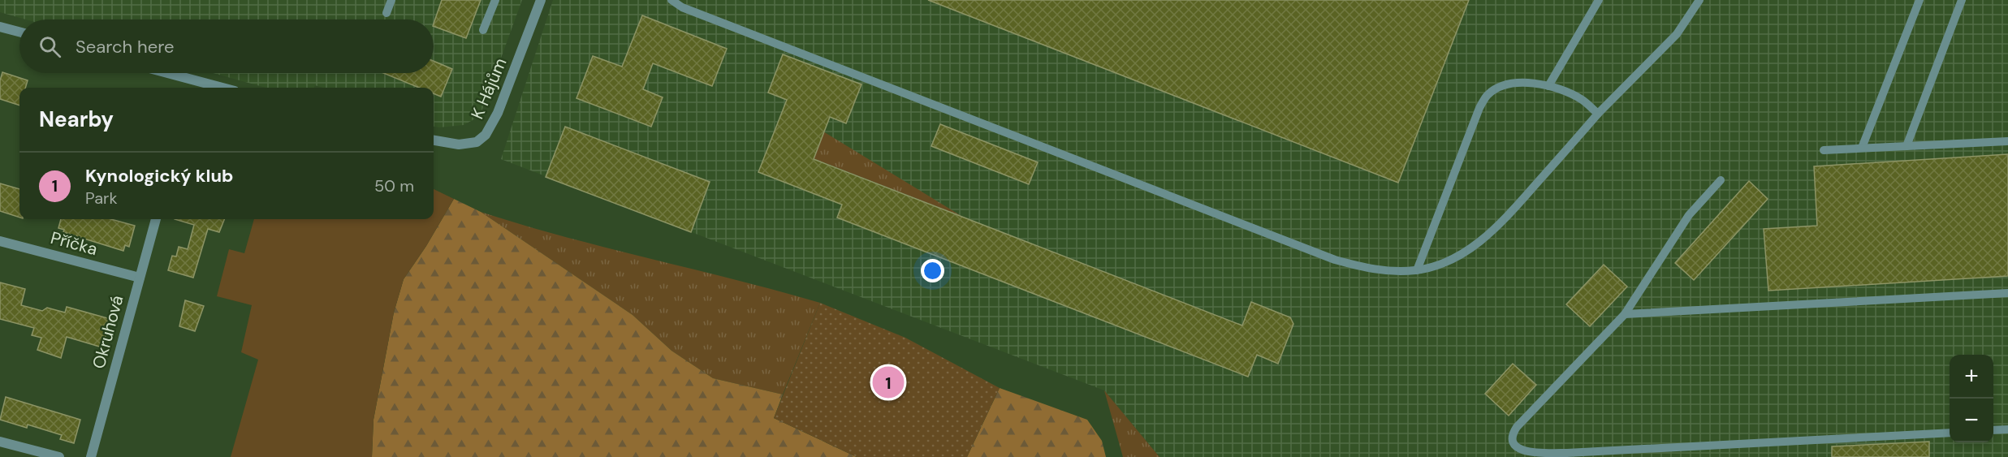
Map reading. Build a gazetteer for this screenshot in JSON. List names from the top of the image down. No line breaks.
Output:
{"streets":{"street":["K Hájům","Příčka","Okruhová"]},"crossings":[["Příčka","Okruhová"]],"page":{"search":"Search here","heading":"Nearby","list":[{"mark":"1","name":"Kynologický klub","note":"Park","value":"50 m"}],"map_buttons":["+","−"],"pins":"1"}}
